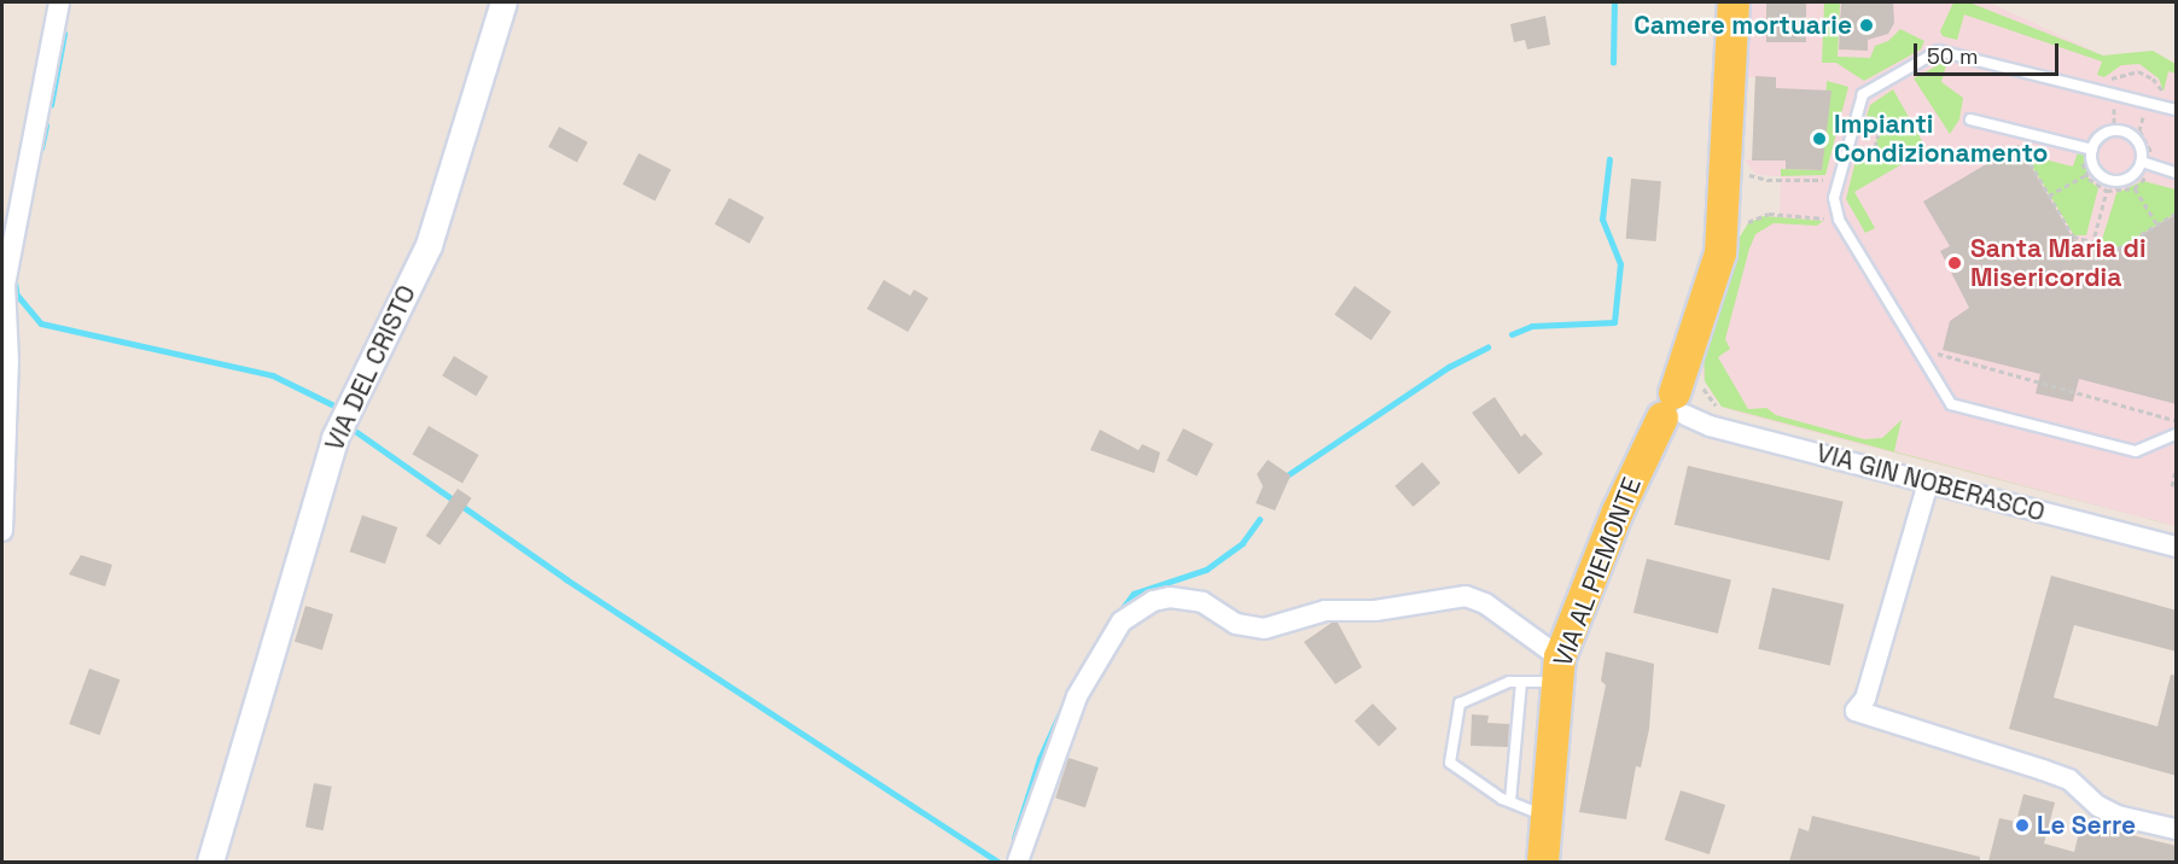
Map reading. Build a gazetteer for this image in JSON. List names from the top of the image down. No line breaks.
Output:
{"streets":{"main road":["VIA AL PIEMONTE"],"street":["VIA DEL CRISTO","VIA GIN NOBERASCO"]},"crossings":[["VIA GIN NOBERASCO","VIA AL PIEMONTE"]],"places":["Camere mortuarie","Impianti Condizionamento","Santa Maria di Misericordia","Le Serre"],"scale_bar":"50 m"}
